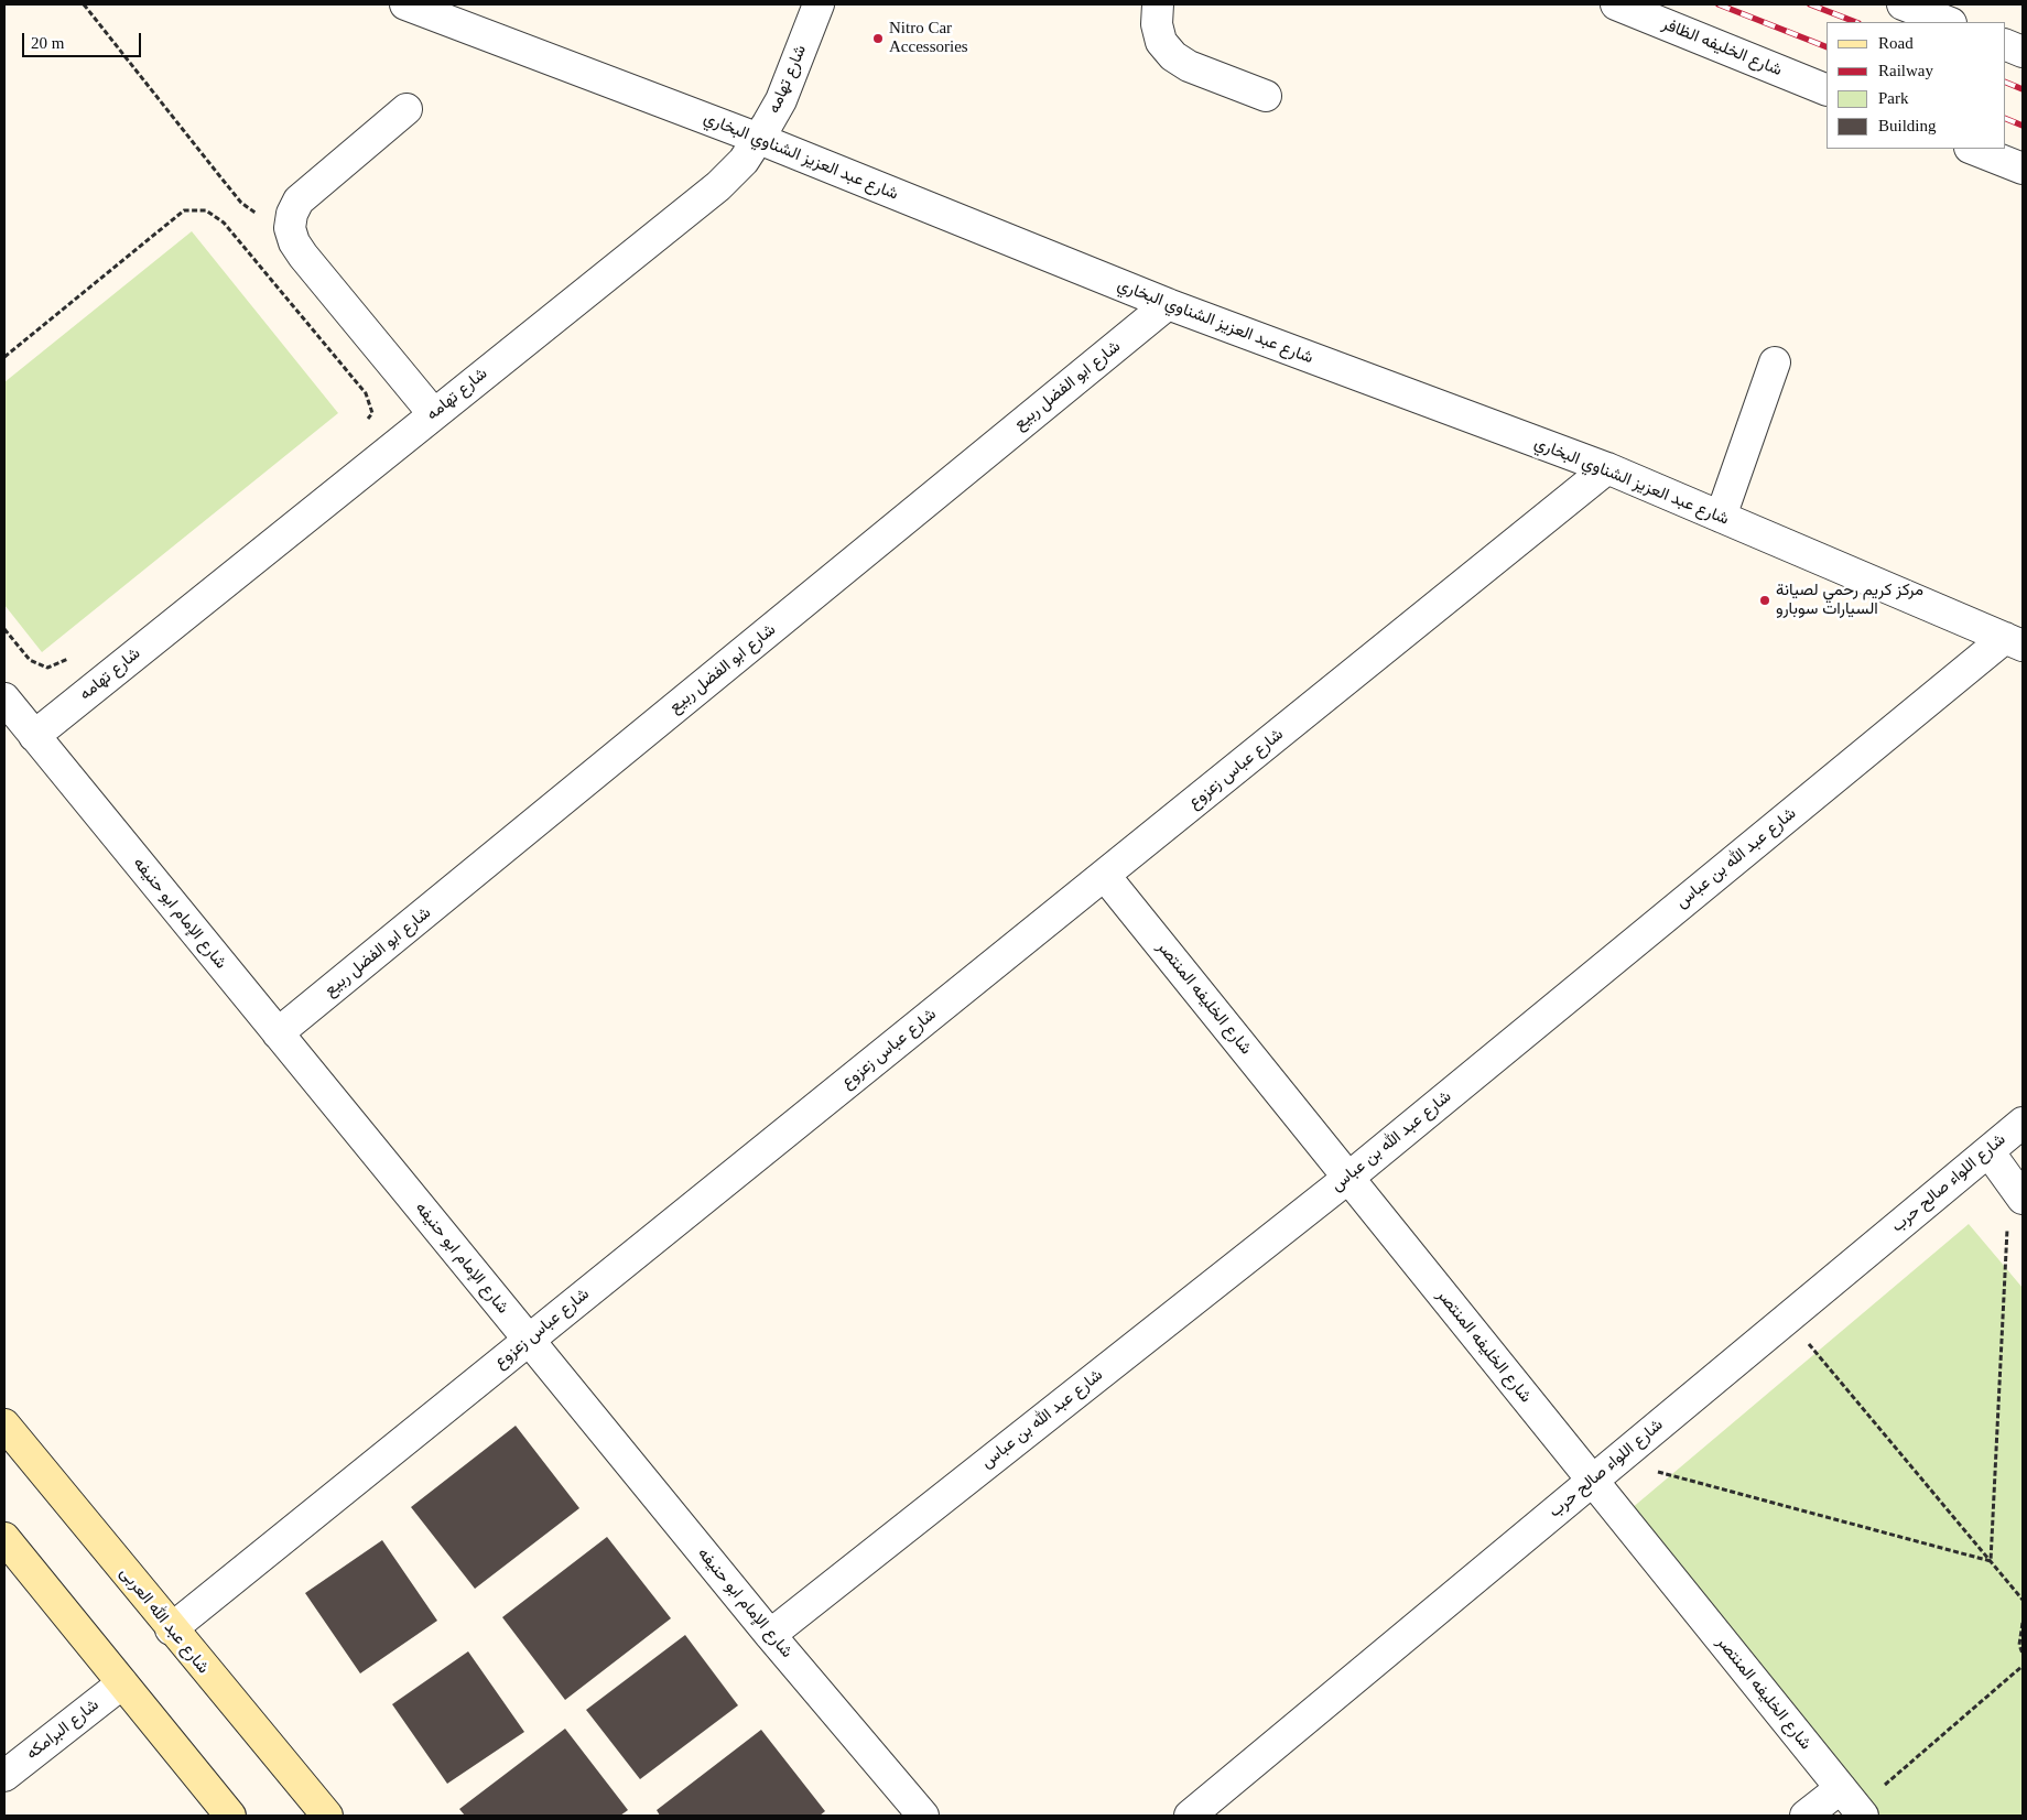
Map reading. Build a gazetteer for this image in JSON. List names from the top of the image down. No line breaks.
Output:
{"streets":{"main road":["شارع عبد الله العربى"],"street":["شارع الخليفه الظافر","شارع تهامه","شارع عبد العزيز الشناوي البخاري","شارع ابو الفضل ربيع","شارع عباس زعزوع","شارع عبد الله بن عباس","شارع الإمام ابو حنيفه","شارع الخليفه المنتصر","شارع اللواء صالح حرب","شارع البرامكه"]},"crossings":[["شارع تهامه","شارع عبد العزيز الشناوي البخاري"],["شارع تهامه","شارع الإمام ابو حنيفه"],["شارع عبد العزيز الشناوي البخاري","شارع ابو الفضل ربيع"],["شارع عبد العزيز الشناوي البخاري","شارع عباس زعزوع"],["شارع عبد العزيز الشناوي البخاري","شارع عبد الله بن عباس"],["شارع ابو الفضل ربيع","شارع الإمام ابو حنيفه"],["شارع عباس زعزوع","شارع الإمام ابو حنيفه"],["شارع عباس زعزوع","شارع الخليفه المنتصر"],["شارع عباس زعزوع","شارع عبد الله العربى"],["شارع عبد الله بن عباس","شارع الإمام ابو حنيفه"],["شارع عبد الله بن عباس","شارع الخليفه المنتصر"],["شارع الخليفه المنتصر","شارع اللواء صالح حرب"]],"places":["Nitro Car Accessories","مركز كريم رحمي لصيانة السيارات سوبارو"],"legend":["Road","Railway","Park","Building"],"scale_bar":"20 m"}
